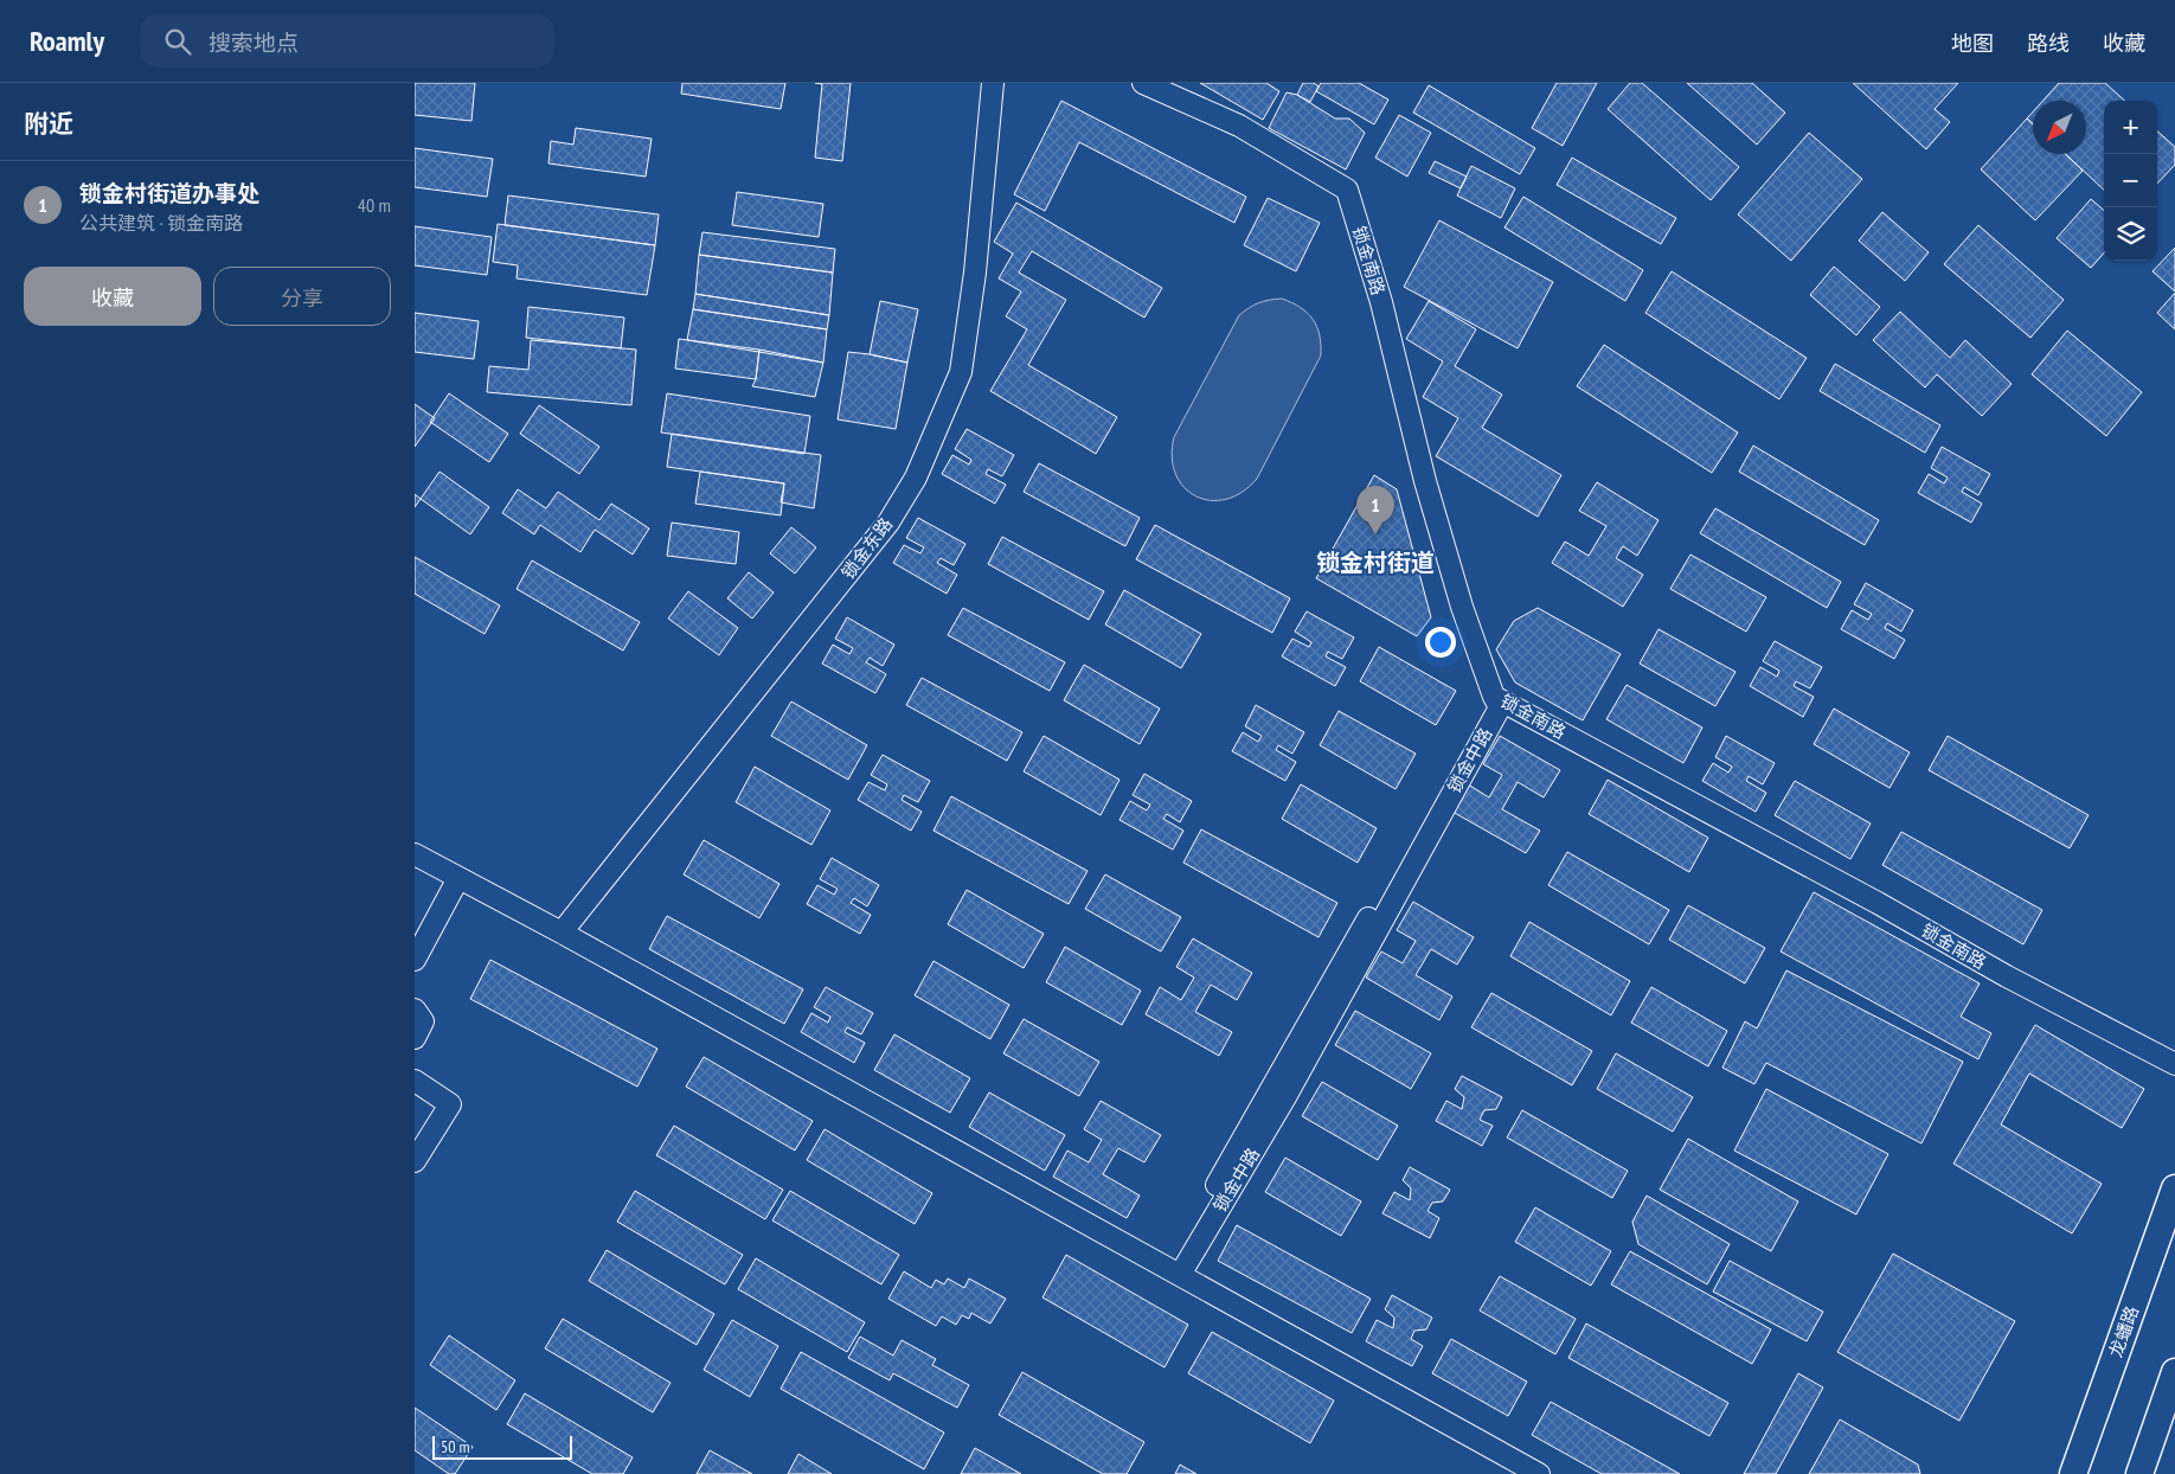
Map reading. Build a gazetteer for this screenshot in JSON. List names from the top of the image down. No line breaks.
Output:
{"streets":{"main road":["龙蟠路"],"street":["锁金南路","锁金东路","锁金中路"]},"crossings":[["锁金南路","锁金中路"]],"districts":["锁金村街道"],"scale_bar":"50 m","north":"bottom left","page":{"header":"Roamly","search":"搜索地点","nav":["地图","路线","收藏"],"heading":"附近","map_buttons":["+","−"],"list":[{"mark":"1","name":"锁金村街道办事处","note":"公共建筑 · 锁金南路","value":"40 m"}],"buttons":["收藏","分享"],"pins":"1","scale":"50 m"}}
